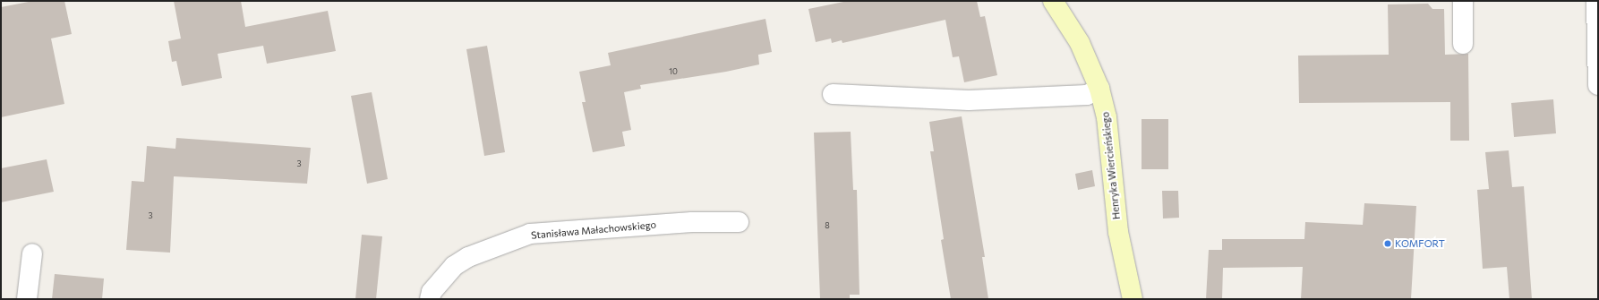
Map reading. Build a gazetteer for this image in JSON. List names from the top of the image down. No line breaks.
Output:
{"streets":{"street":["Henryka Wiercieńskiego","Stanisława Małachowskiego"]},"places":["KOMFORT"],"house_numbers":["10","3","3","8"]}
